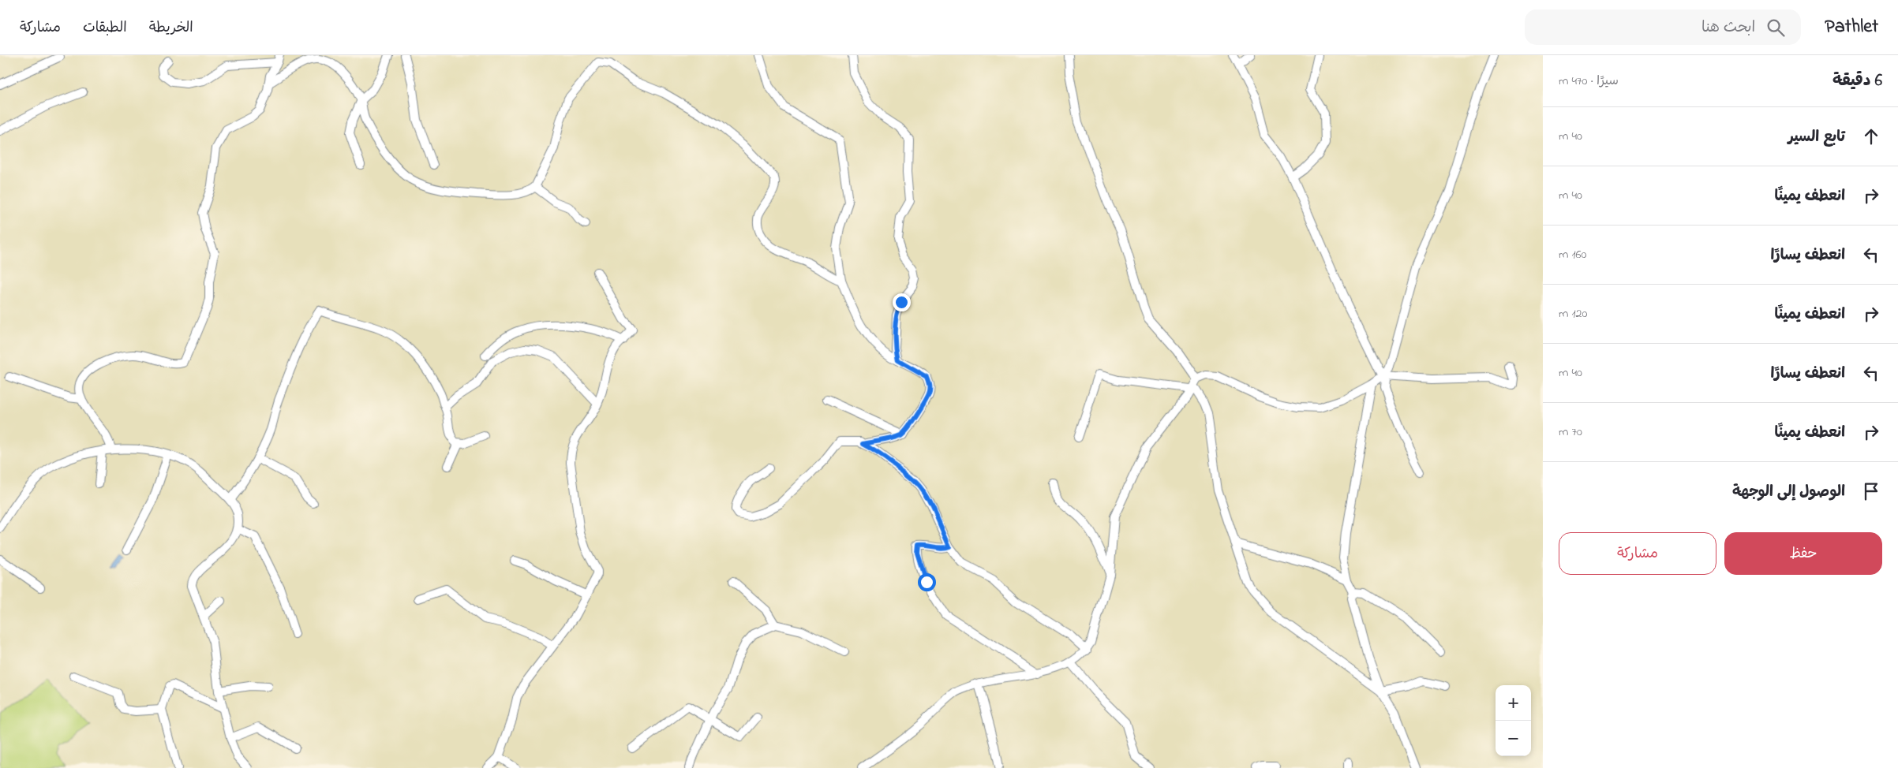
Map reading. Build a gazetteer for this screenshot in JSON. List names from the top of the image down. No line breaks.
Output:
{"page":{"header":"Pathlet","search":"ابحث هنا","nav":["الخريطة","الطبقات","مشاركة"],"heading":["6 دقيقة","سيرًا · 470 m"],"list":[["تابع السير","40 m"],["انعطف يمينًا","40 m"],["انعطف يسارًا","160 m"],["انعطف يمينًا","120 m"],["انعطف يسارًا","40 m"],["انعطف يمينًا","70 m"],"الوصول إلى الوجهة"],"buttons":["حفظ","مشاركة"],"map_buttons":["+","−"]}}
